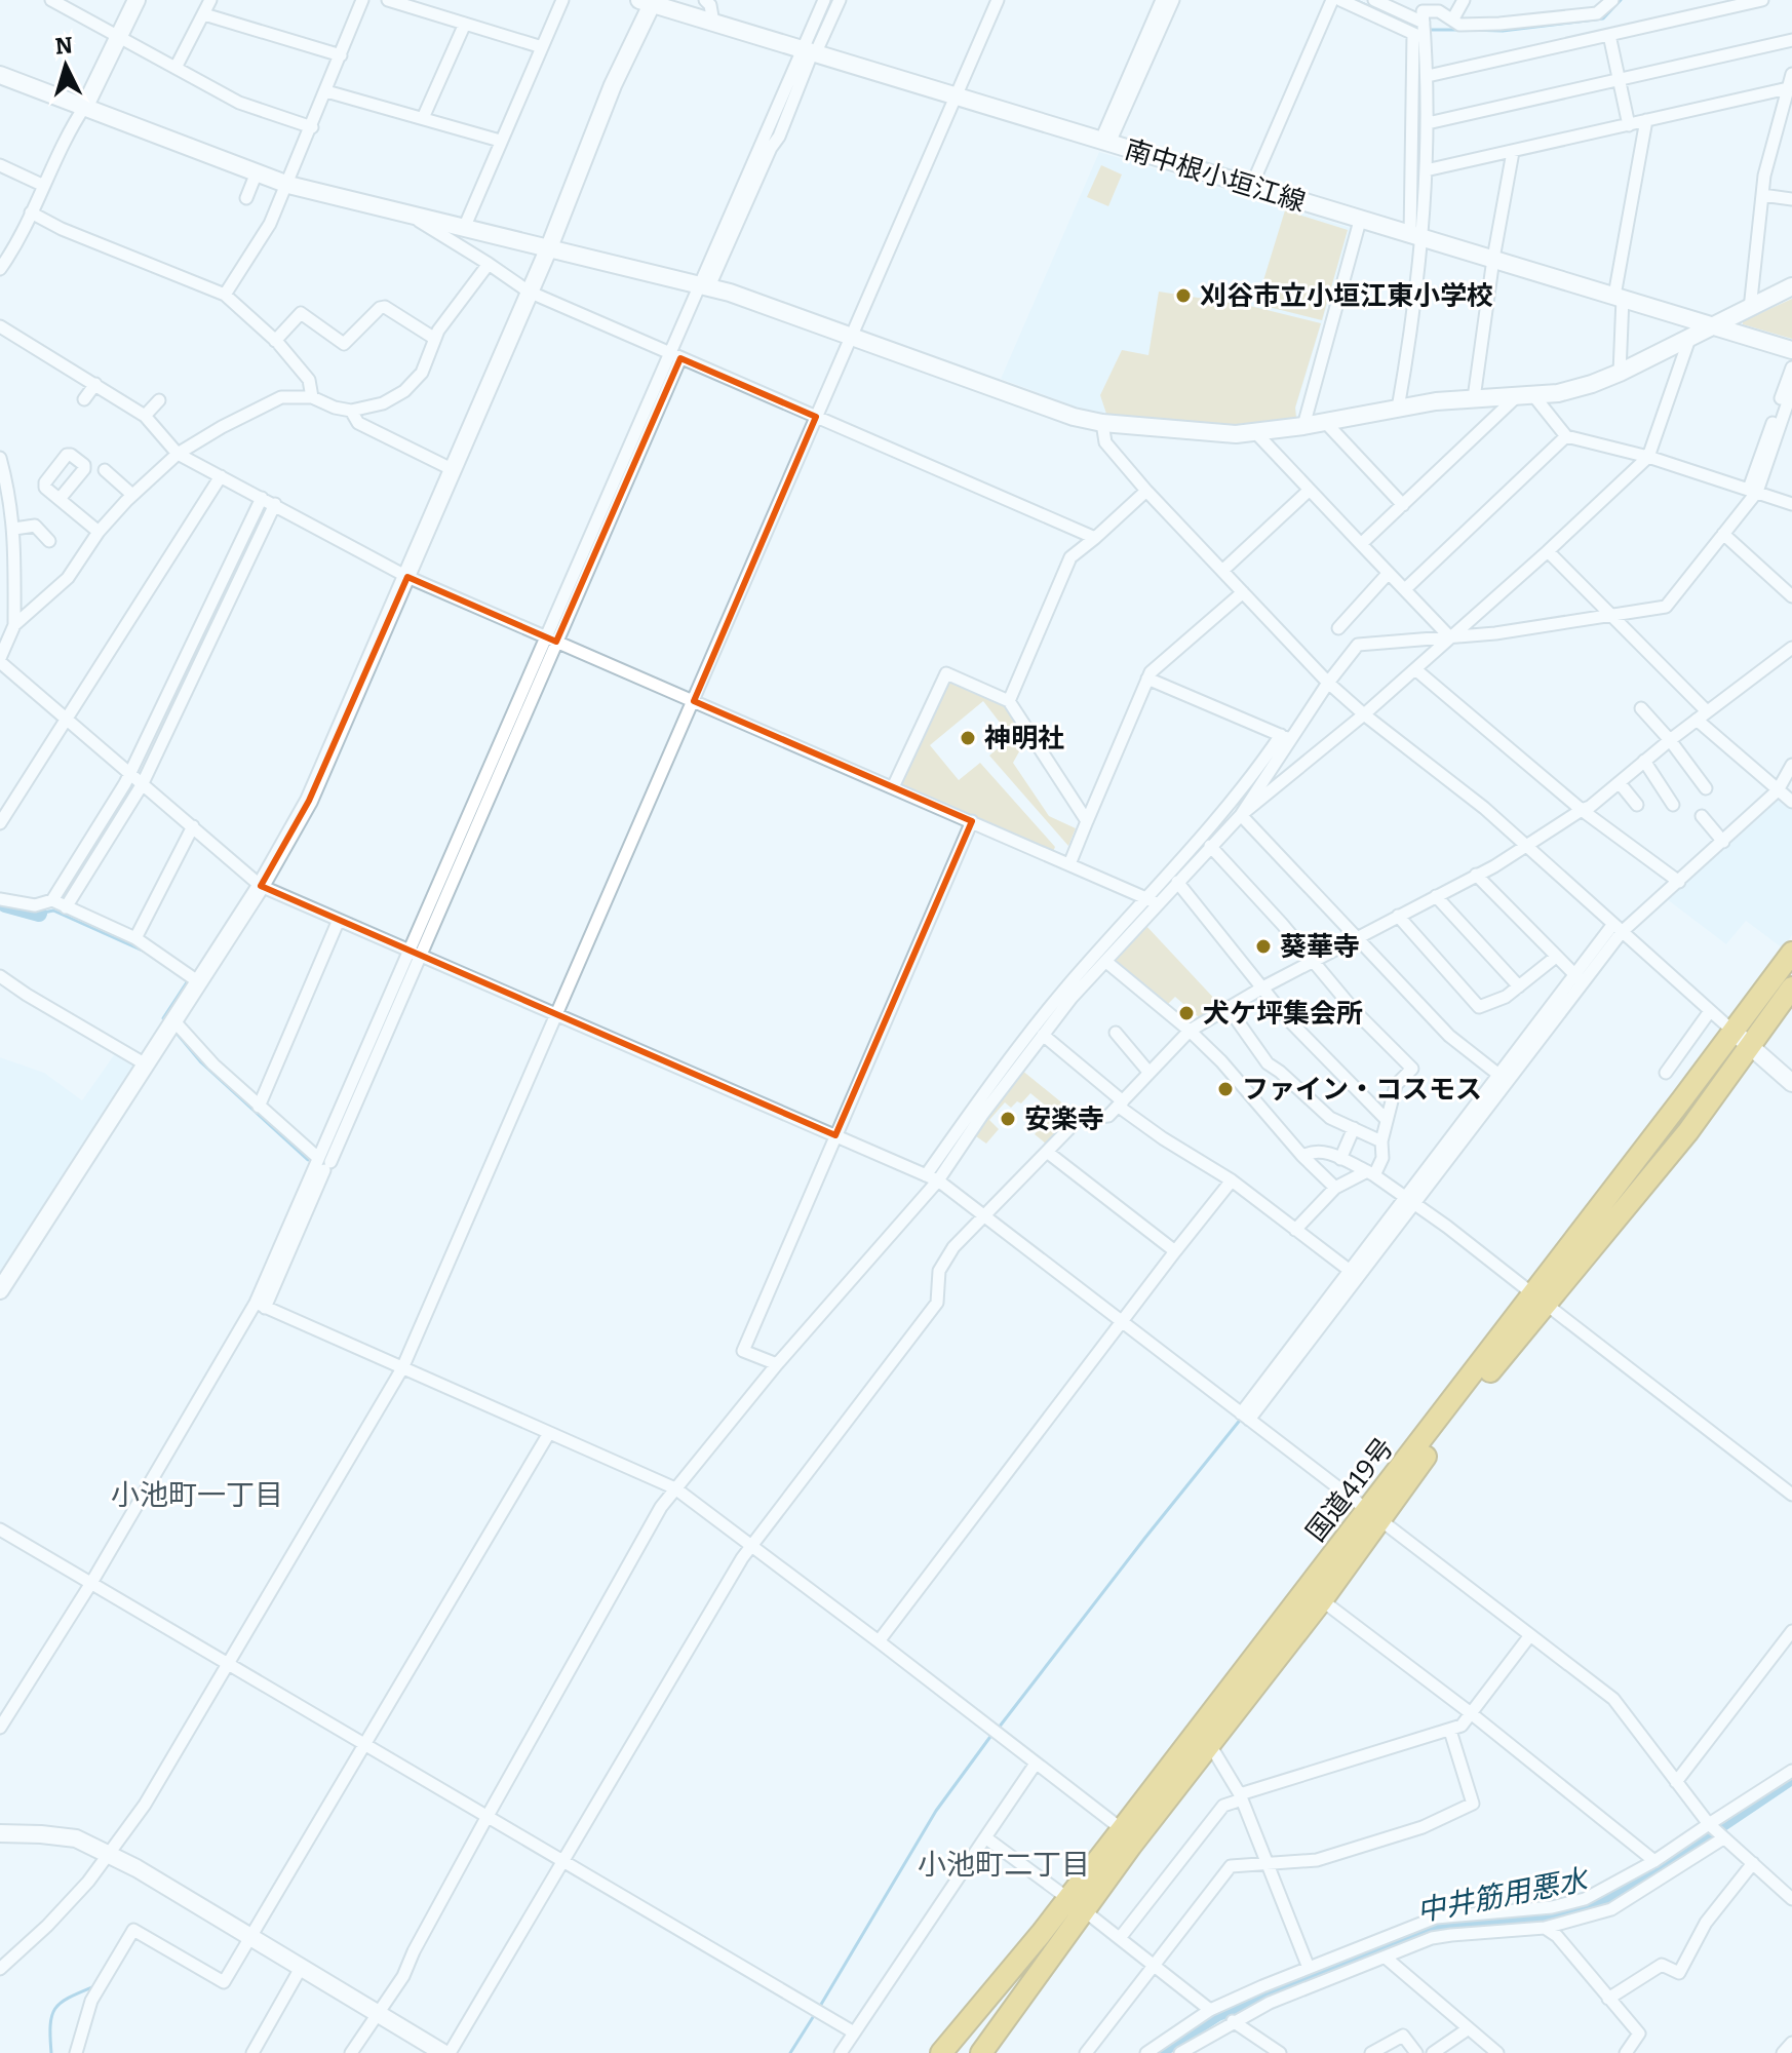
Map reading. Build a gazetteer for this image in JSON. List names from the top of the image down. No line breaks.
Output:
{"streets":{"highway":["国道419号"],"street":["南中根小垣江線"]},"districts":["小池町一丁目","小池町二丁目"],"water":["中井筋用悪水"],"places":["刈谷市立小垣江東小学校","神明社","葵華寺","犬ケ坪集会所","ファイン・コスモス","安楽寺"],"north":"top"}
